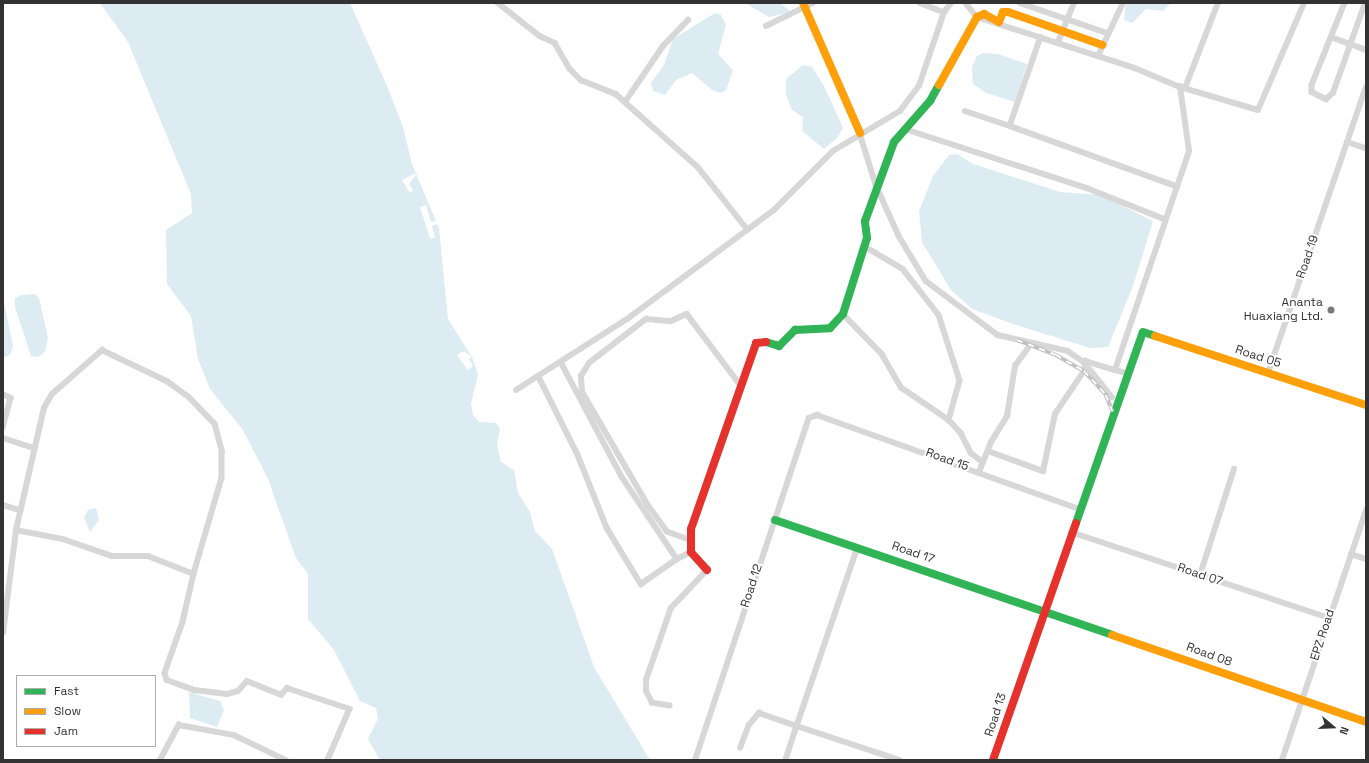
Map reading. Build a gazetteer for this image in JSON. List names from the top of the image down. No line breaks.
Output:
{"streets":{"street":["Road 19","Road 05","Road 15","Road 17","Road 07","Road 12","EPZ Road","Road 08","Road 13"]},"crossings":[["Road 19","Road 05"],["Road 05","Road 13"],["Road 15","Road 12"],["Road 15","Road 13"],["Road 17","Road 12"],["Road 17","Road 08"],["Road 17","Road 13"],["Road 07","EPZ Road"],["Road 07","Road 13"],["EPZ Road","Road 08"],["Road 08","Road 13"]],"places":["Ananta Huaxiang Ltd."],"legend":["Fast","Slow","Jam"],"north":"right"}
